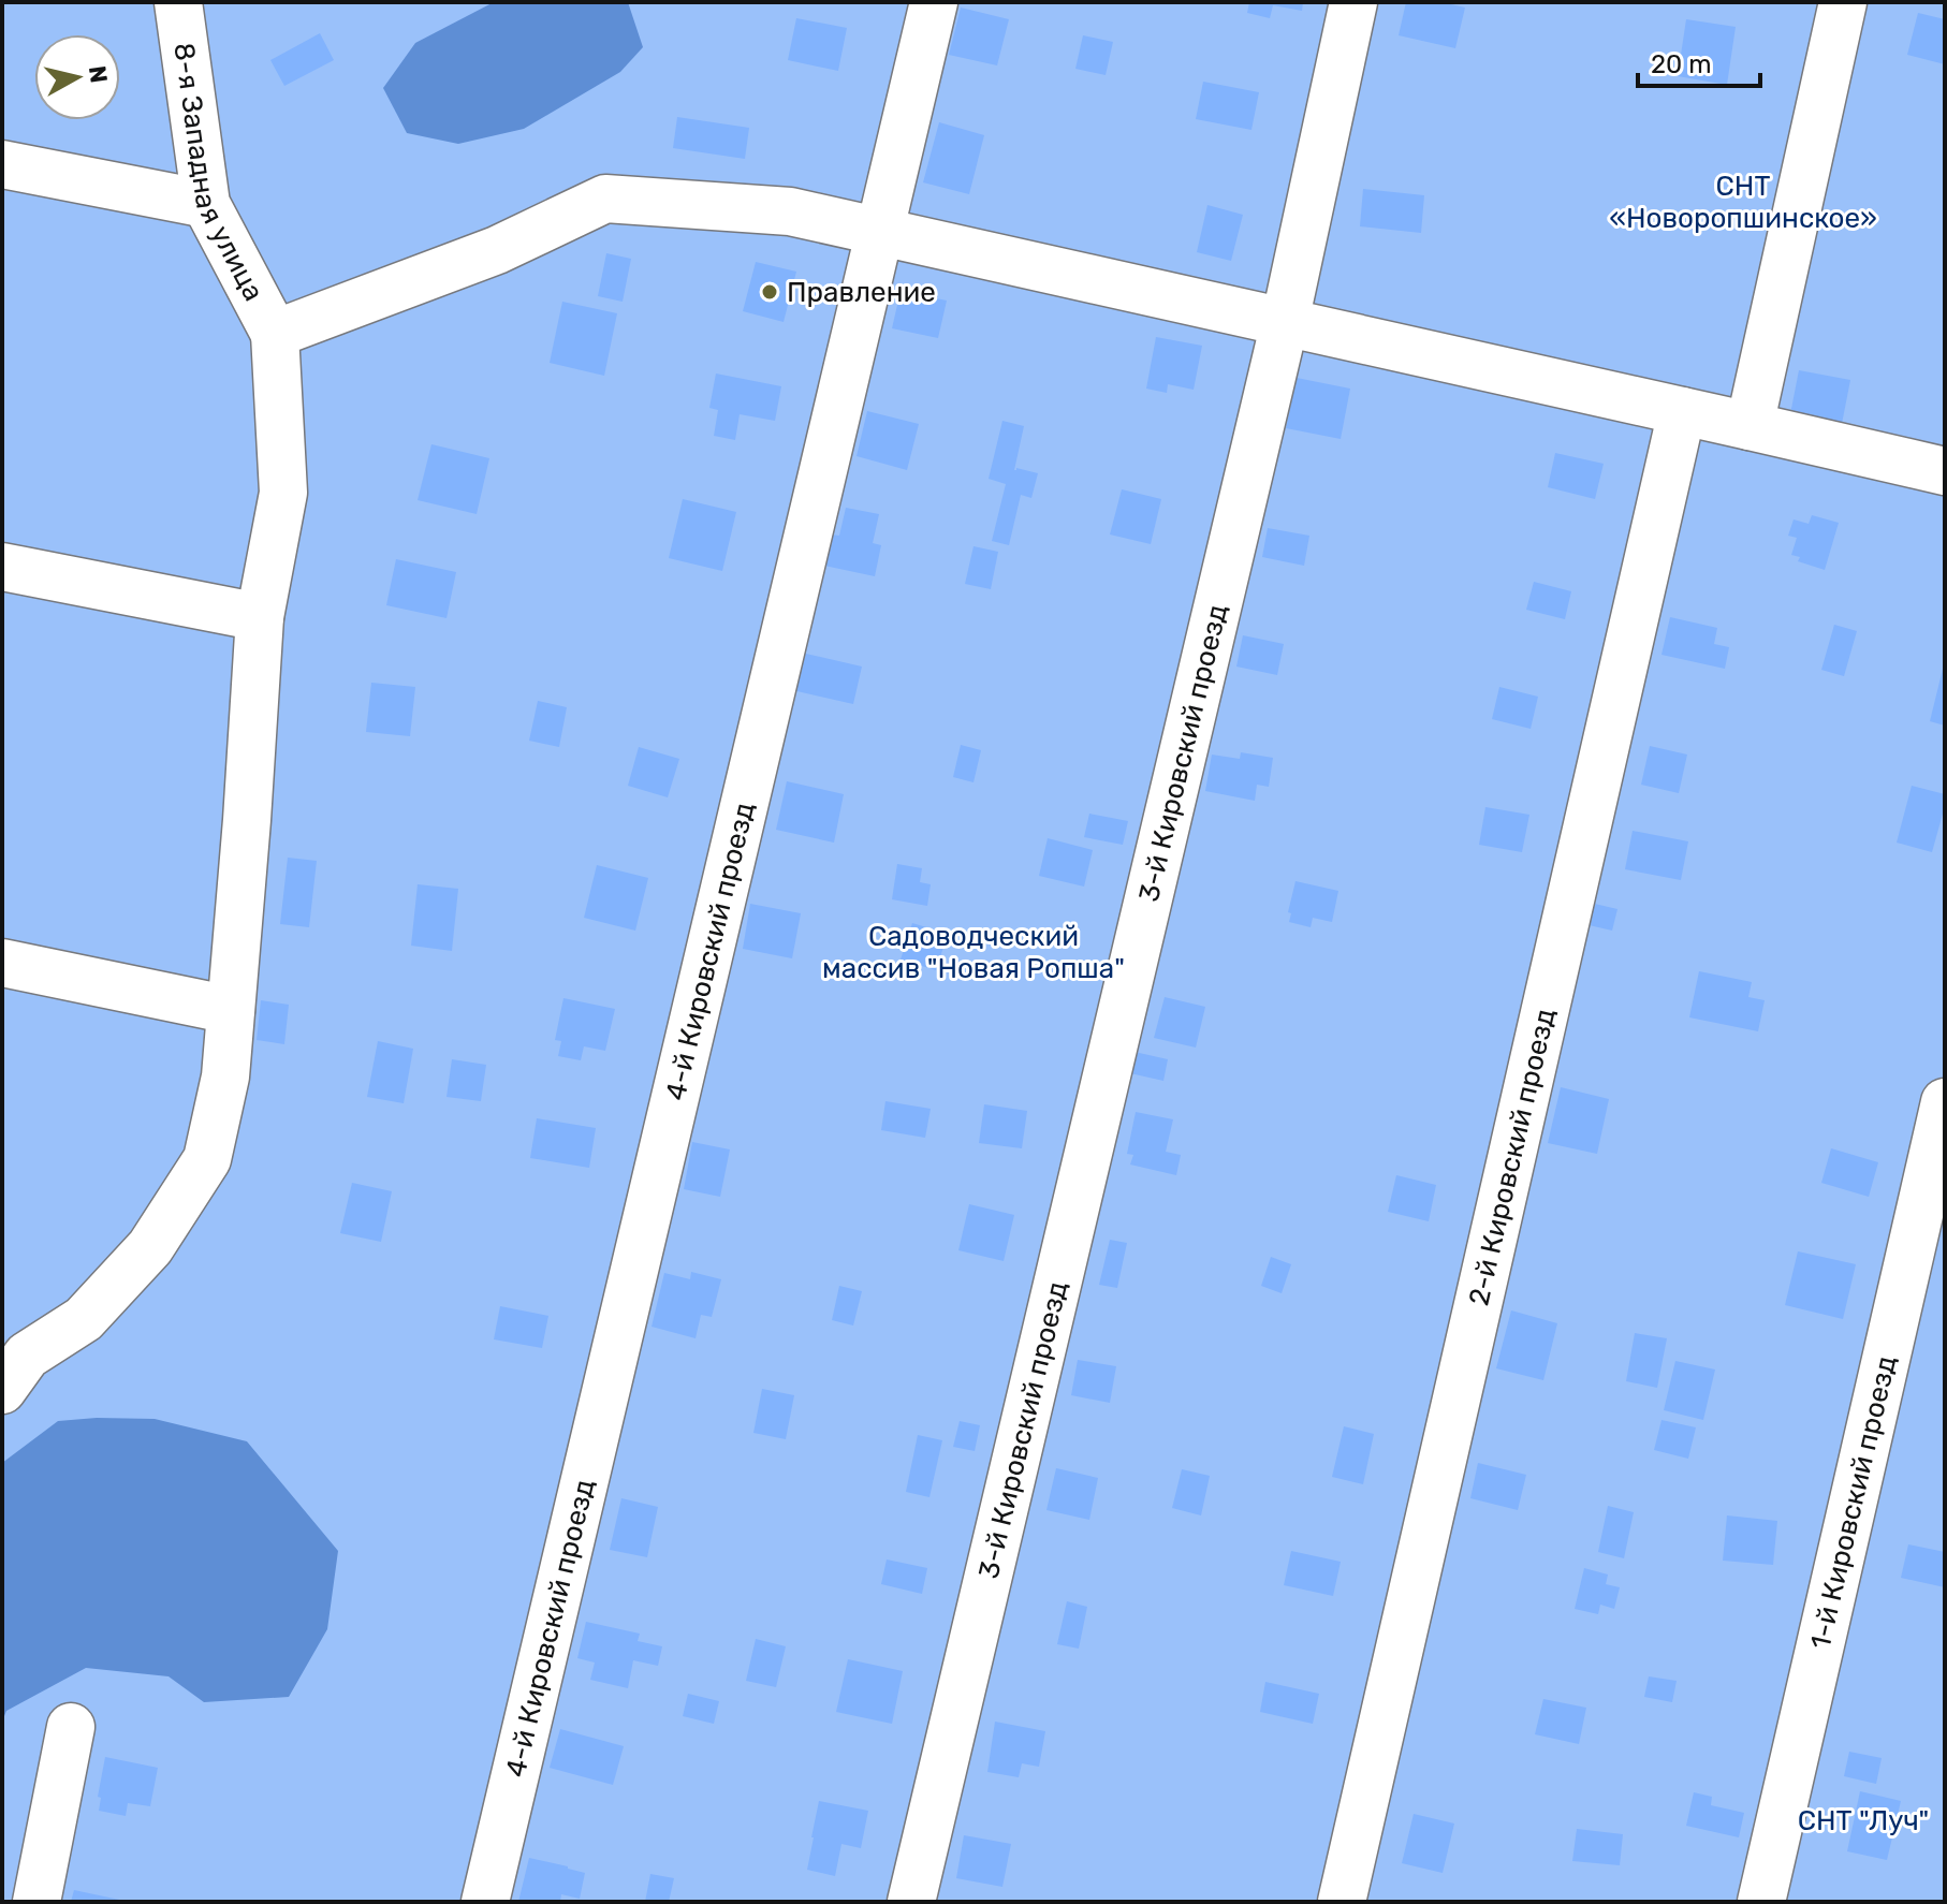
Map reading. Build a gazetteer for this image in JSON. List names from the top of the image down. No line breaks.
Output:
{"streets":{"street":["8-я Западная улица","3-й Кировский проезд","4-й Кировский проезд","2-й Кировский проезд","1-й Кировский проезд"]},"parks":["СНТ «Новоропшинское»","Садоводческий массив \"Новая Ропша\"","СНТ \"Луч\""],"places":["Правление"],"scale_bar":"20 m","north":"right"}
